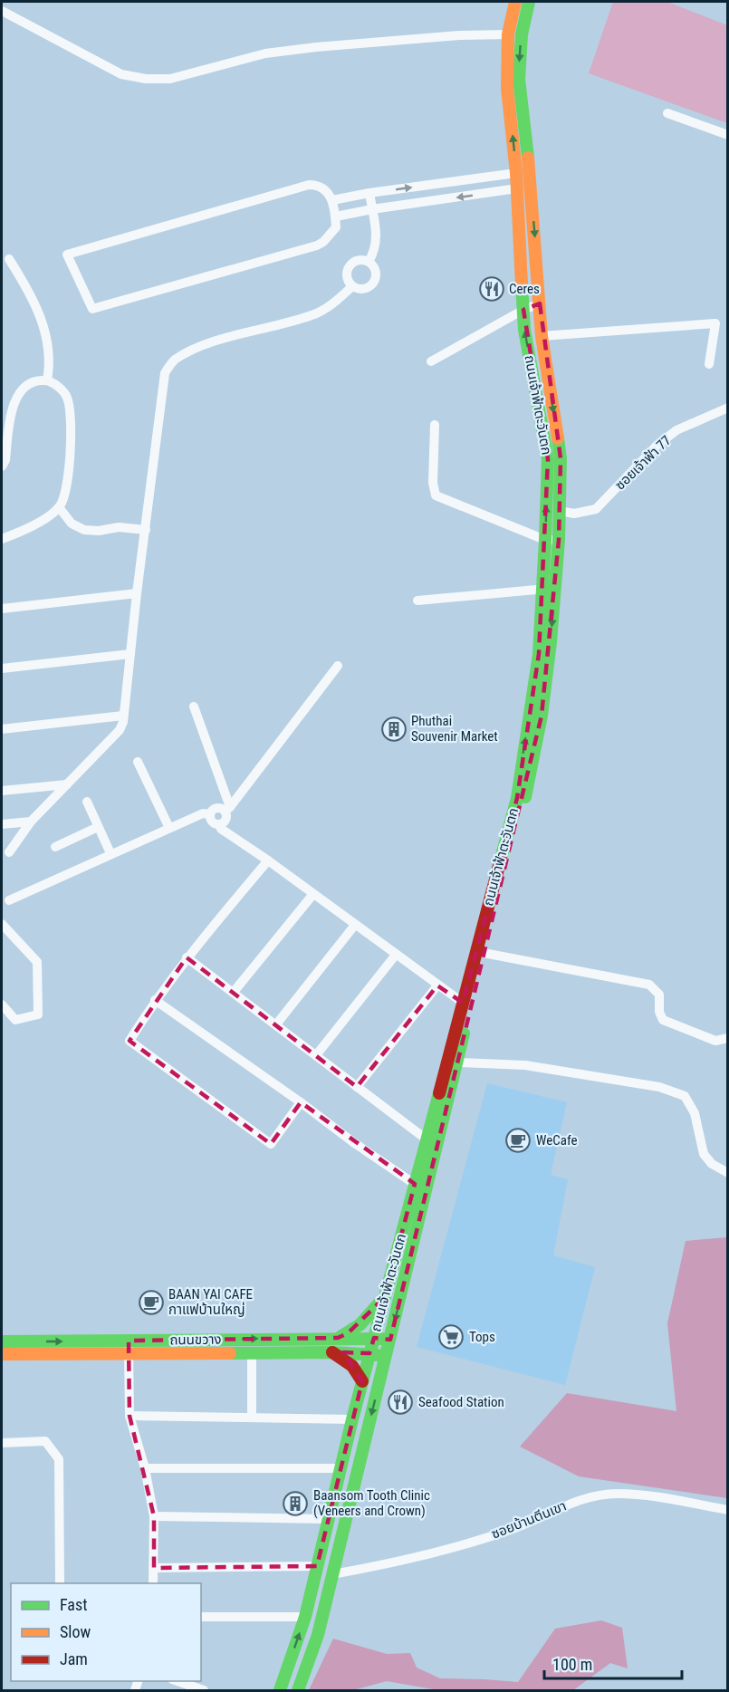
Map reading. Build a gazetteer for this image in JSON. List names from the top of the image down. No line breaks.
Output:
{"streets":{"main road":["ถนนเจ้าฟ้าตะวันตก","ถนนขวาง"],"street":["ซอยเจ้าฟ้า 77","ซอยบ้านตีนเขา"]},"crossings":[["ถนนเจ้าฟ้าตะวันตก","ซอยเจ้าฟ้า 77"],["ถนนเจ้าฟ้าตะวันตก","ถนนขวาง"],["ถนนเจ้าฟ้าตะวันตก","ซอยบ้านตีนเขา"]],"places":{"restaurant":["Ceres","Seafood Station"],"building":["Phuthai Souvenir Market","Baansom Tooth Clinic (Veneers and Crown)"],"cafe":["WeCafe","BAAN YAI CAFE กาแฟบ้านใหญ่"],"supermarket":["Tops"]},"legend":["Fast","Slow","Jam"],"scale_bar":"100 m"}
